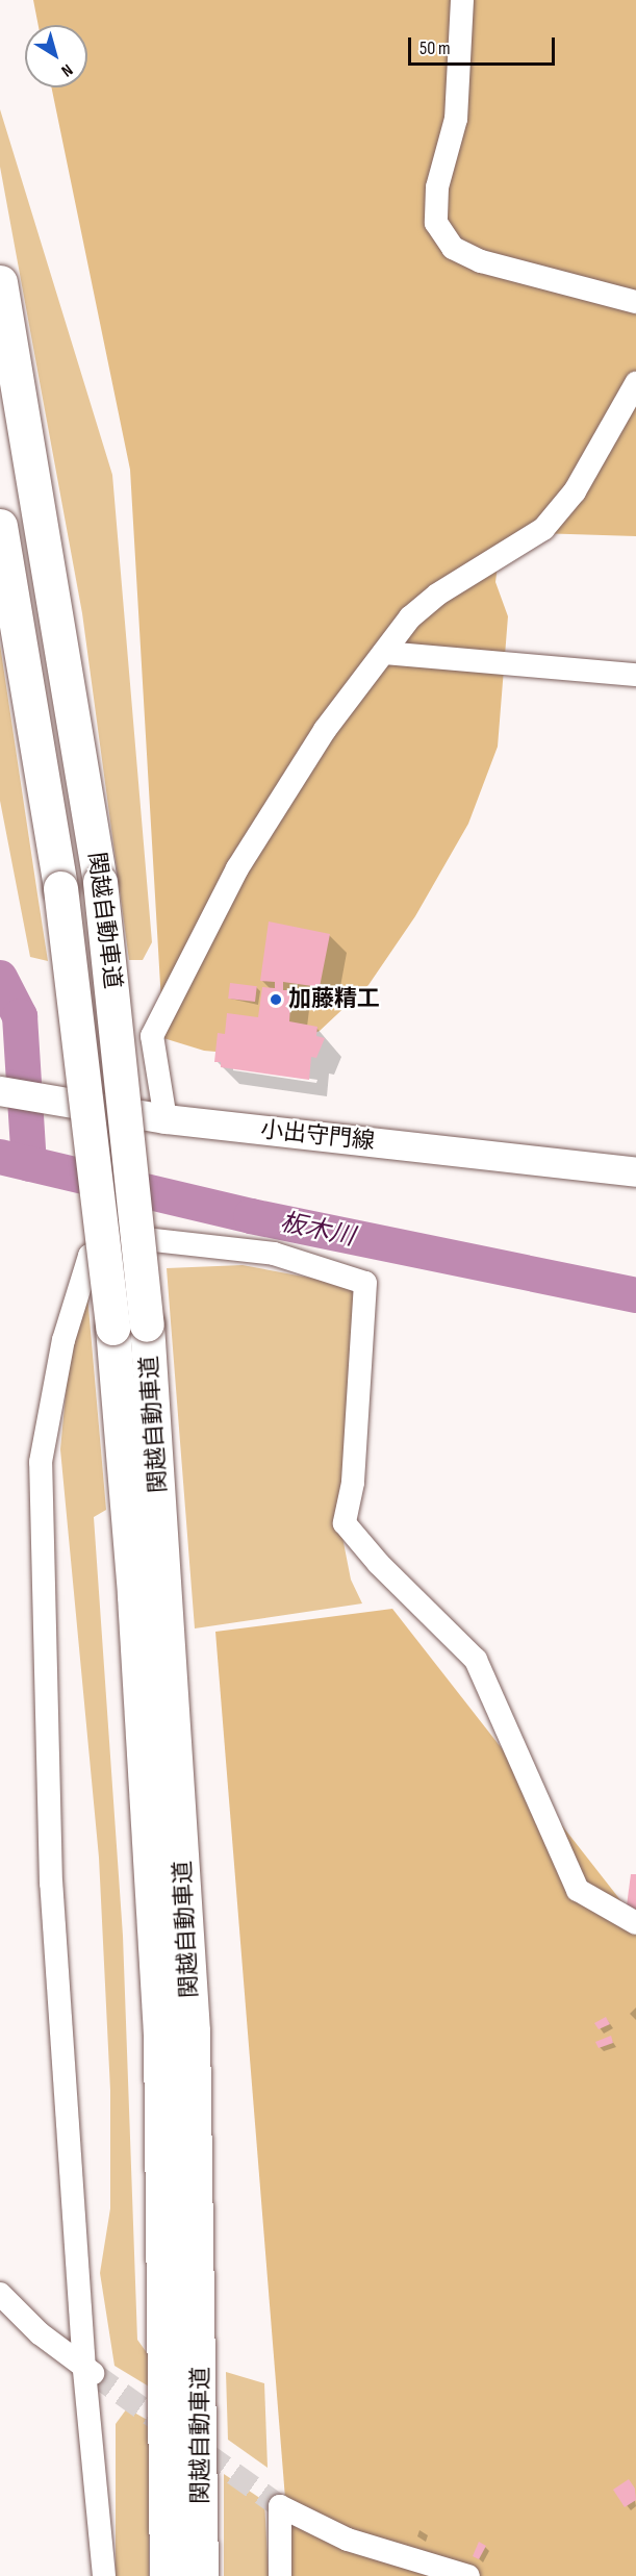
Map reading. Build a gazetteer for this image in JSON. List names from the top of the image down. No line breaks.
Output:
{"streets":{"highway":["関越自動車道"],"main road":["小出守門線"]},"water":["板木川"],"places":["加藤精工"],"scale_bar":"50 m","north":"bottom right"}
